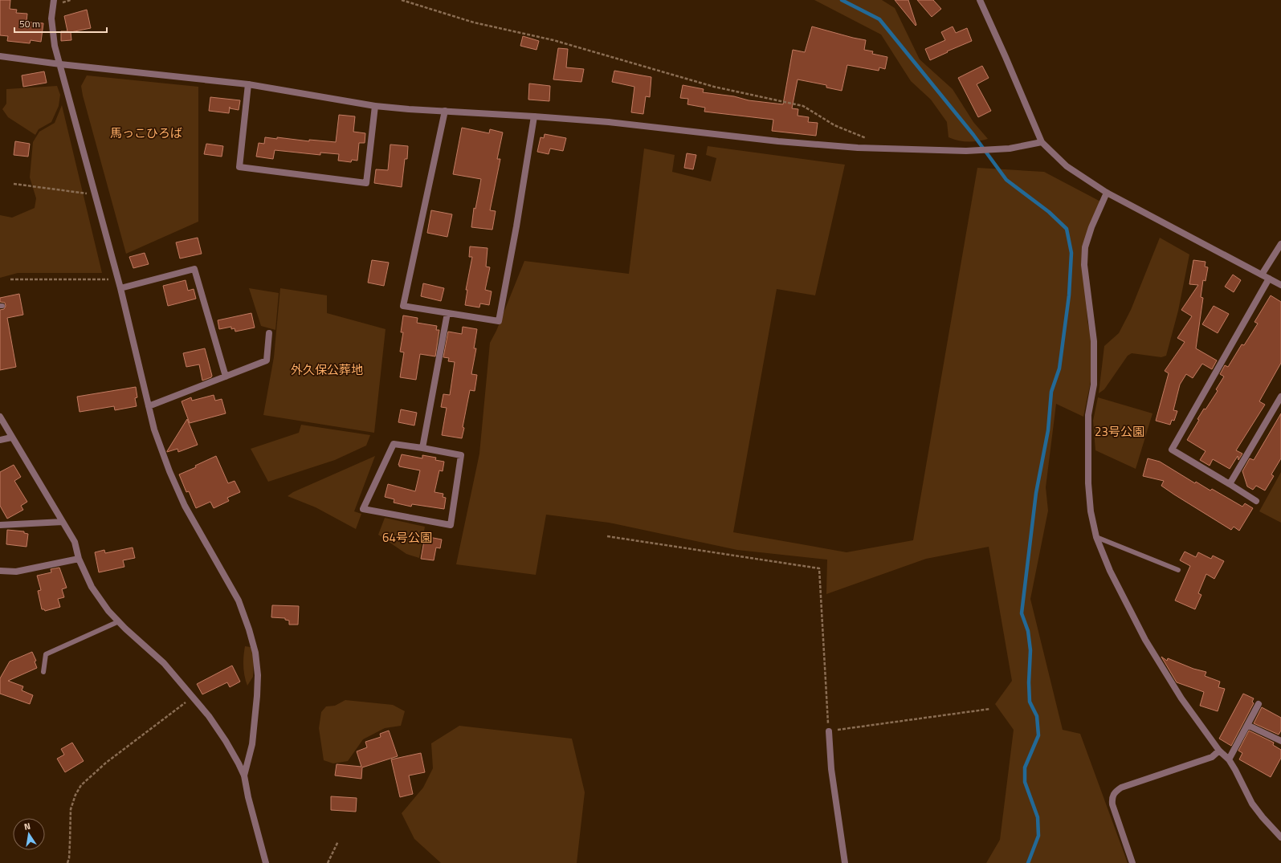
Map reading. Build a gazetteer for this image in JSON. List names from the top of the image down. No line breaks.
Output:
{"parks":["馬っこひろば","外久保公葬地","23号公園","64号公園"],"scale_bar":"50 m","north":"top"}
